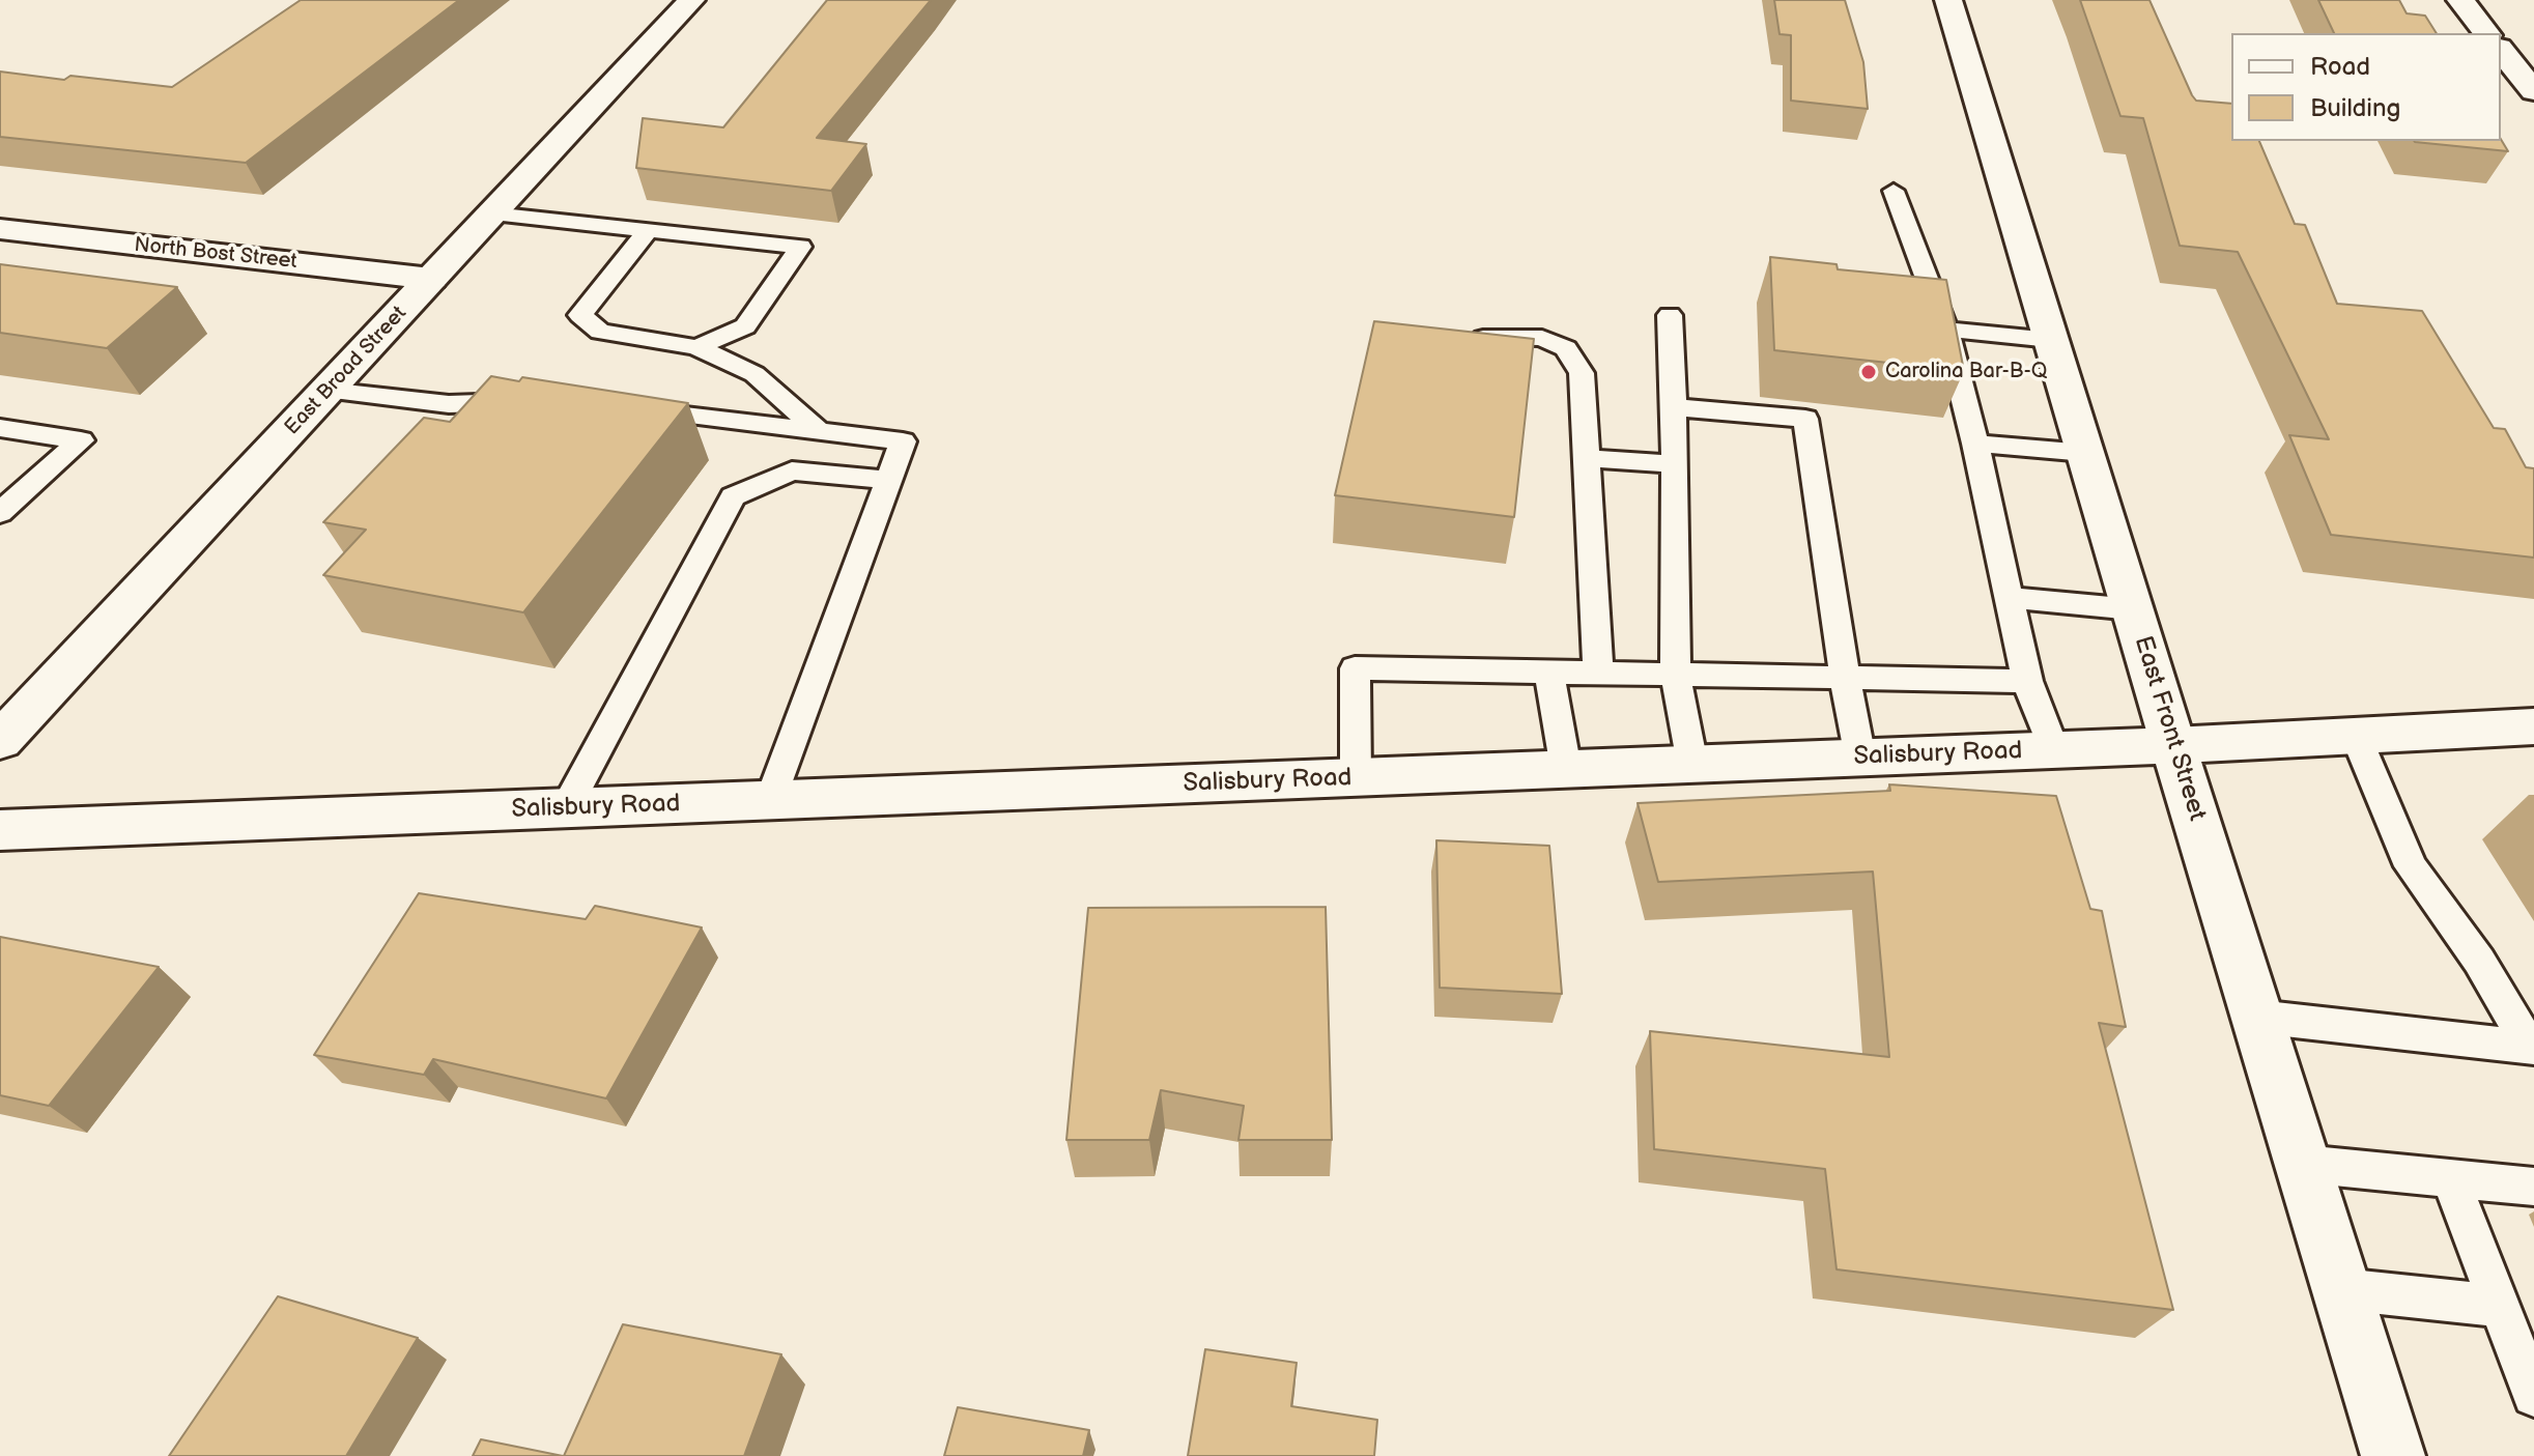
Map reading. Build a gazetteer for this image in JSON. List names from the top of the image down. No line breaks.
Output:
{"streets":{"street":["North Bost Street","East Broad Street","East Front Street","Salisbury Road"]},"crossings":[["North Bost Street","East Broad Street"],["East Front Street","Salisbury Road"]],"places":["Carolina Bar-B-Q"],"legend":["Road","Building"]}
